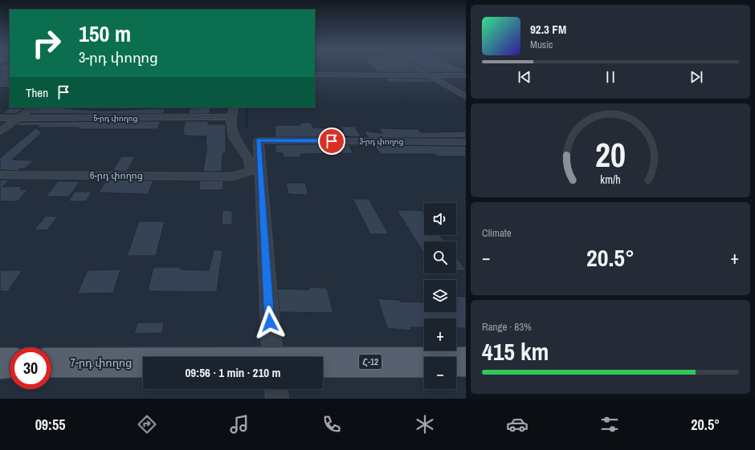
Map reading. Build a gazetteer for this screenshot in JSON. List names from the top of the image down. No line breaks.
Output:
{"streets":{"main road":["Հ-12","7-րդ փողոց"],"street":["5-րդ փողոց","3-րդ փողոց","6-րդ փողոց"]},"crossings":[["3-րդ փողոց","6-րդ փողոց"]],"page":{"turn":["150 m","3-րդ փողոց"],"song":["92.3 FM","Music"],"then":"Then","tile":["Climate",["Range · 83%","415 km"]],"map_buttons":["+","−"],"heat":["−","20.5°","+"],"limit":"30","trip":"09:56 · 1 min · 210 m","tabs":["09:55","20.5°"],"gauge":["20","km/h"]}}
